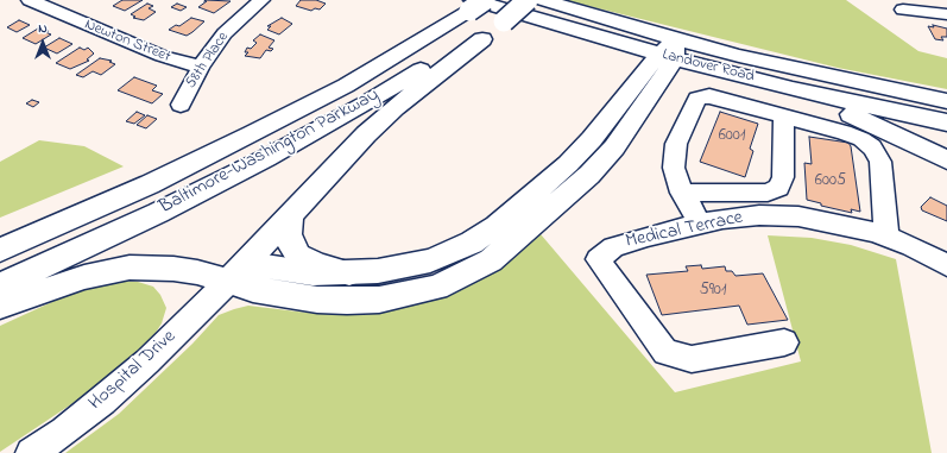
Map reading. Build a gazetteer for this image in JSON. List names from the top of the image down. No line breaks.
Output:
{"streets":{"main road":["Landover Road","Baltimore-Washington Parkway"],"street":["Newton Street","58th Place","Medical Terrace","Hospital Drive"]},"crossings":[["Newton Street","58th Place"],["Landover Road","Baltimore-Washington Parkway"]],"house_numbers":["6001","6005","5901"],"north":"top"}
